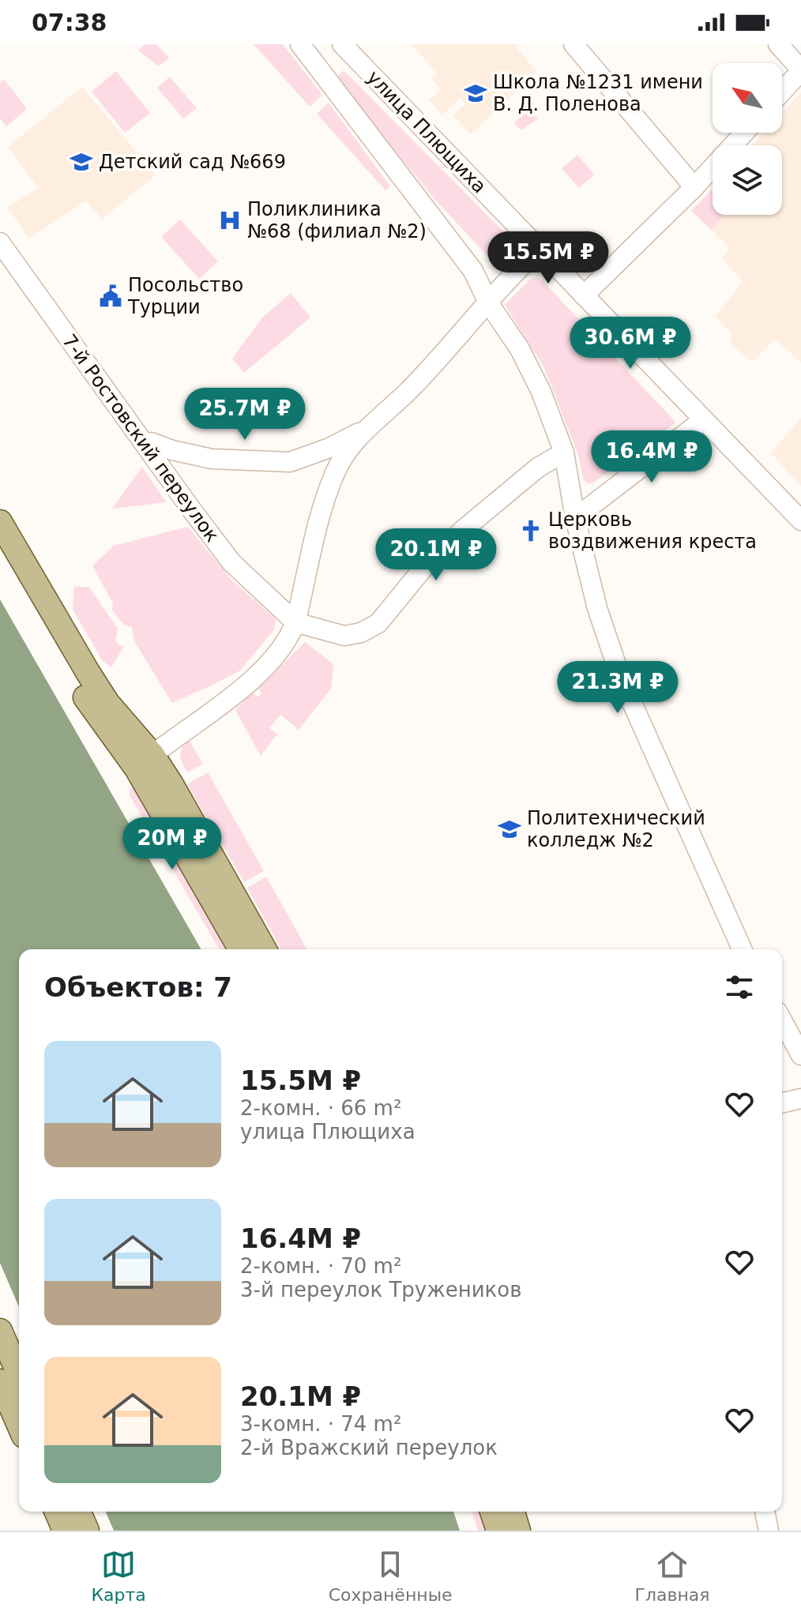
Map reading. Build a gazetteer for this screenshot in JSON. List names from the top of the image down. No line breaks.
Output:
{"streets":{"street":["улица Плющиха","7-й Ростовский переулок"]},"places":{"school or university":["Школа №1231 имени В. Д. Поленова","Детский сад №669","Политехнический колледж №2"],"hospital":["Поликлиника №68 (филиал №2)"],"public building":["Посольство Турции"],"church":["Церковь воздвижения креста"]},"north":"top left","page":{"status":"07:38","price":["15.5M ₽","30.6M ₽","25.7M ₽","16.4M ₽","20.1M ₽","21.3M ₽","20M ₽"],"heading":"Объектов: 7","list":[{"name":"15.5M ₽","note":"2-комн. · 66 m² · улица Плющиха"},{"name":"16.4M ₽","note":"2-комн. · 70 m² · 3-й переулок Тружеников"},{"name":"20.1M ₽","note":"3-комн. · 74 m² · 2-й Вражский переулок"}],"tabs":["Карта","Сохранённые","Главная"]}}
